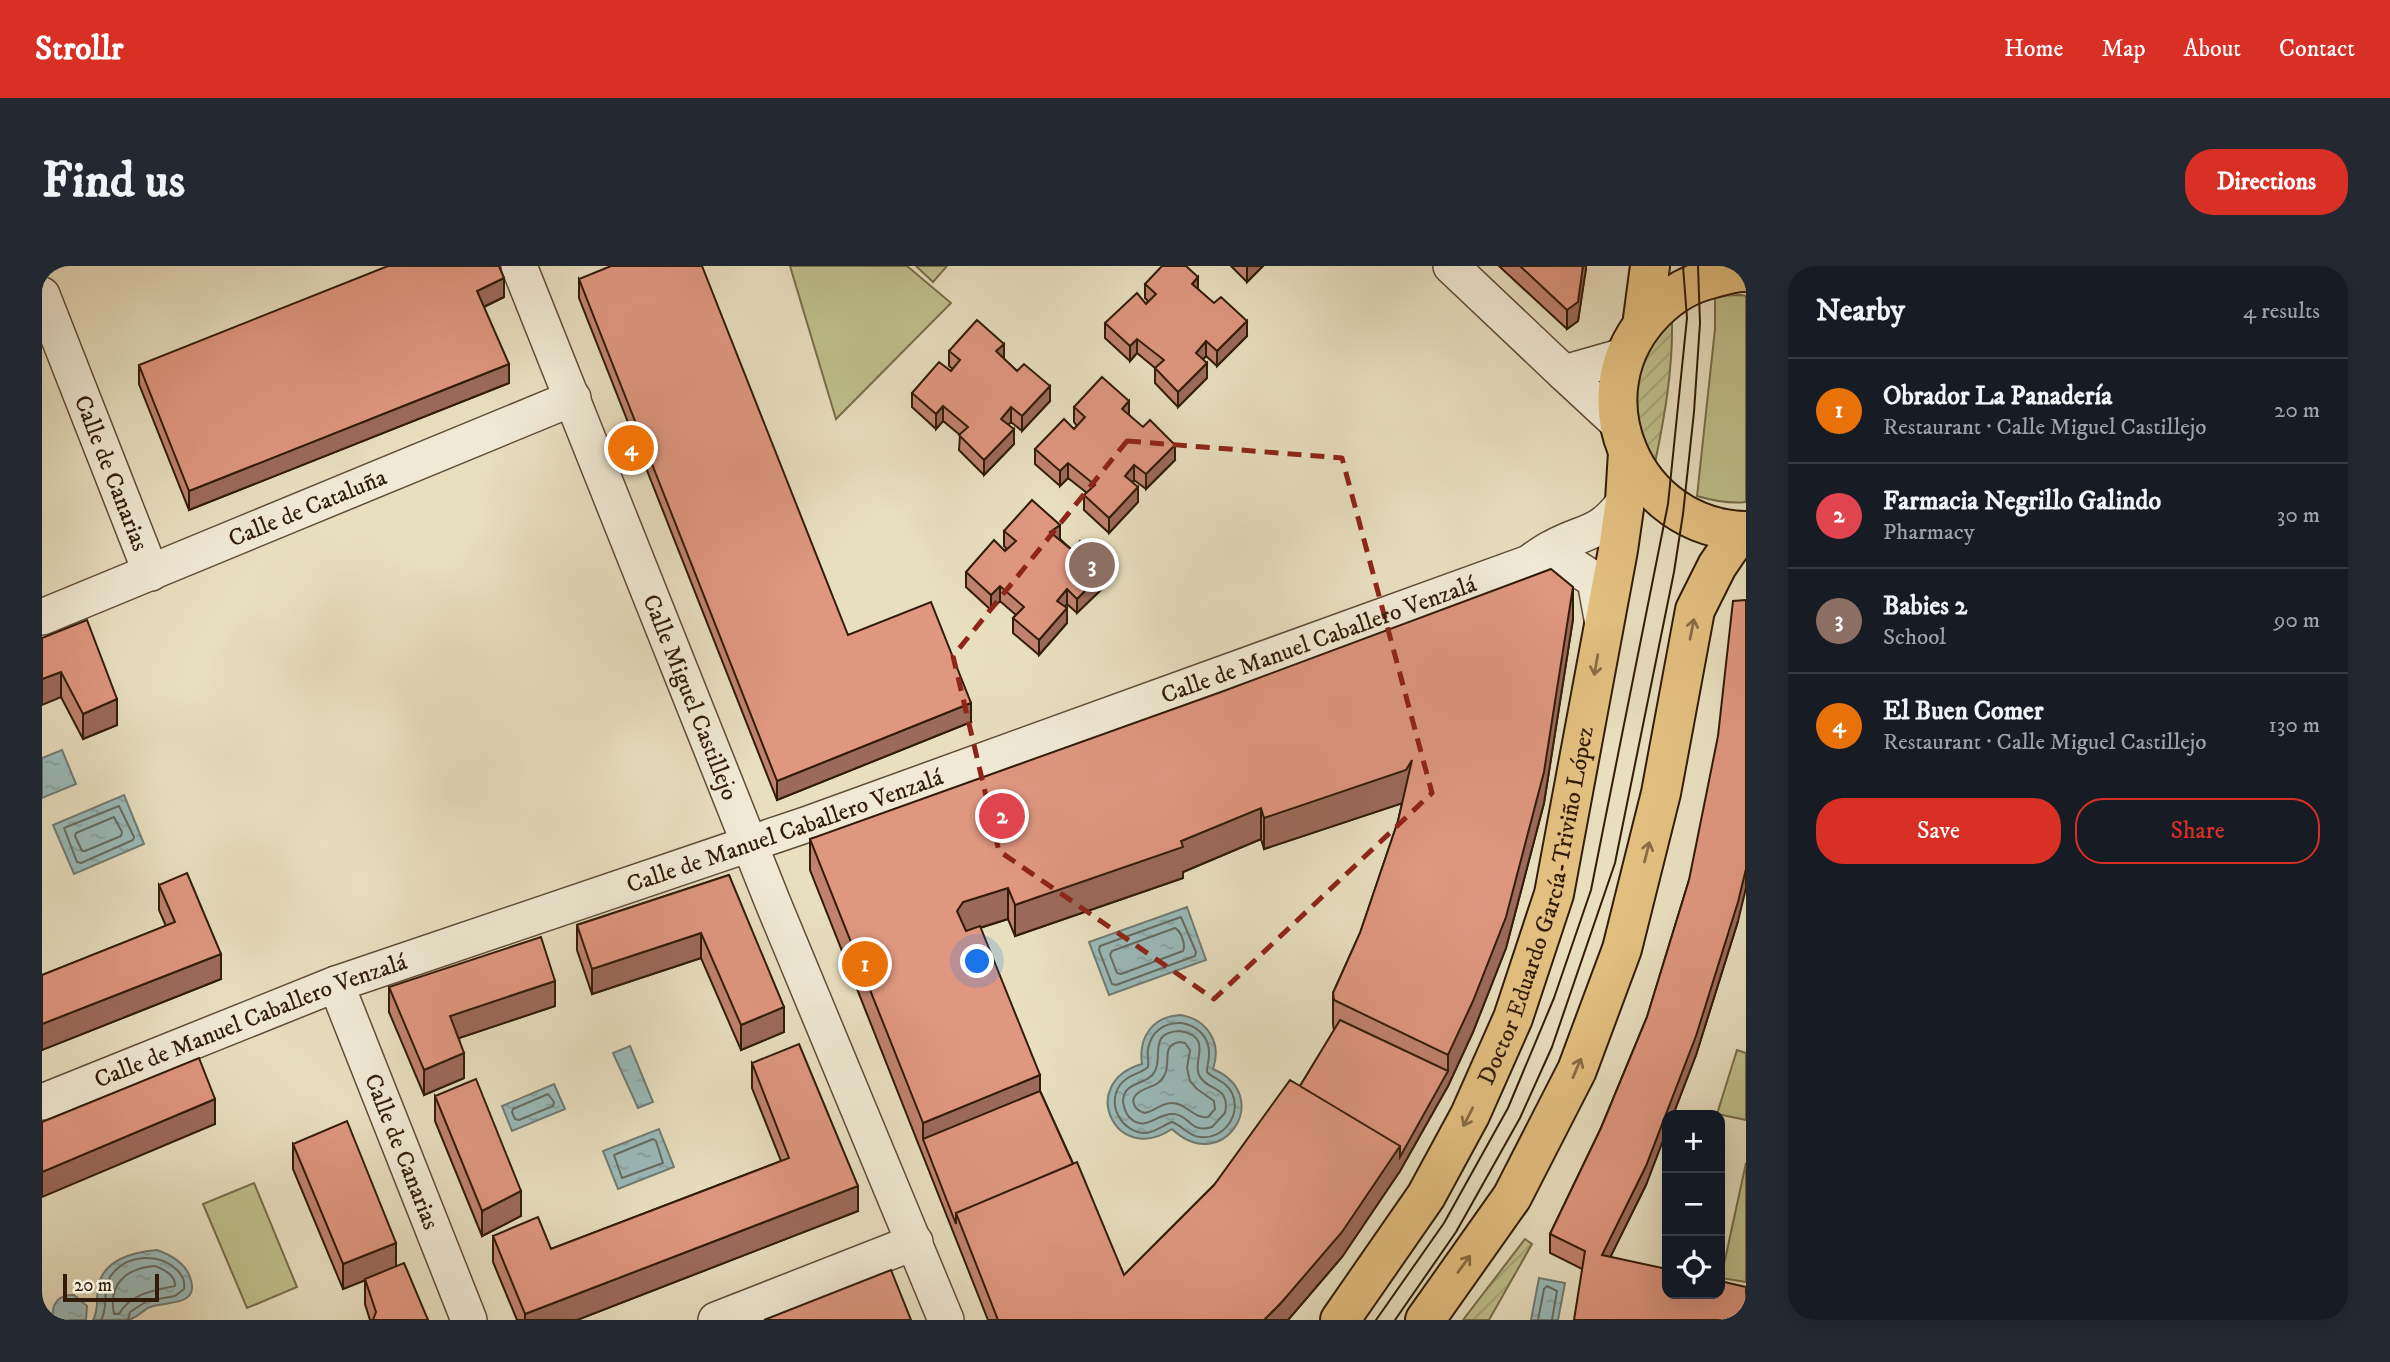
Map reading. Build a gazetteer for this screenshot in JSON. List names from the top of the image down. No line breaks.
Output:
{"streets":{"highway":["Doctor Eduardo García-Triviño López"],"street":["Calle de Canarias","Calle de Cataluña","Calle de Manuel Caballero Venzalá","Calle Miguel Castillejo"]},"crossings":[["Calle de Canarias","Calle de Cataluña"],["Calle de Canarias","Calle de Manuel Caballero Venzalá"],["Calle de Cataluña","Calle Miguel Castillejo"],["Calle de Manuel Caballero Venzalá","Calle Miguel Castillejo"],["Calle de Manuel Caballero Venzalá","Doctor Eduardo García-Triviño López"]],"scale_bar":"20 m","page":{"header":"Strollr","nav":["Home","Map","About","Contact"],"buttons":["Directions",["Save","Share"]],"title":"Find us","heading":["Nearby","4 results"],"list":[{"mark":"1","name":"Obrador La Panadería","note":"Restaurant · Calle Miguel Castillejo","value":"20 m"},{"mark":"2","name":"Farmacia Negrillo Galindo","note":"Pharmacy","value":"30 m"},{"mark":"3","name":"Babies 2","note":"School","value":"90 m"},{"mark":"4","name":"El Buen Comer","note":"Restaurant · Calle Miguel Castillejo","value":"130 m"}],"pins":["4","3","2","1"],"map_buttons":["+","−"],"scale":"20 m"}}
